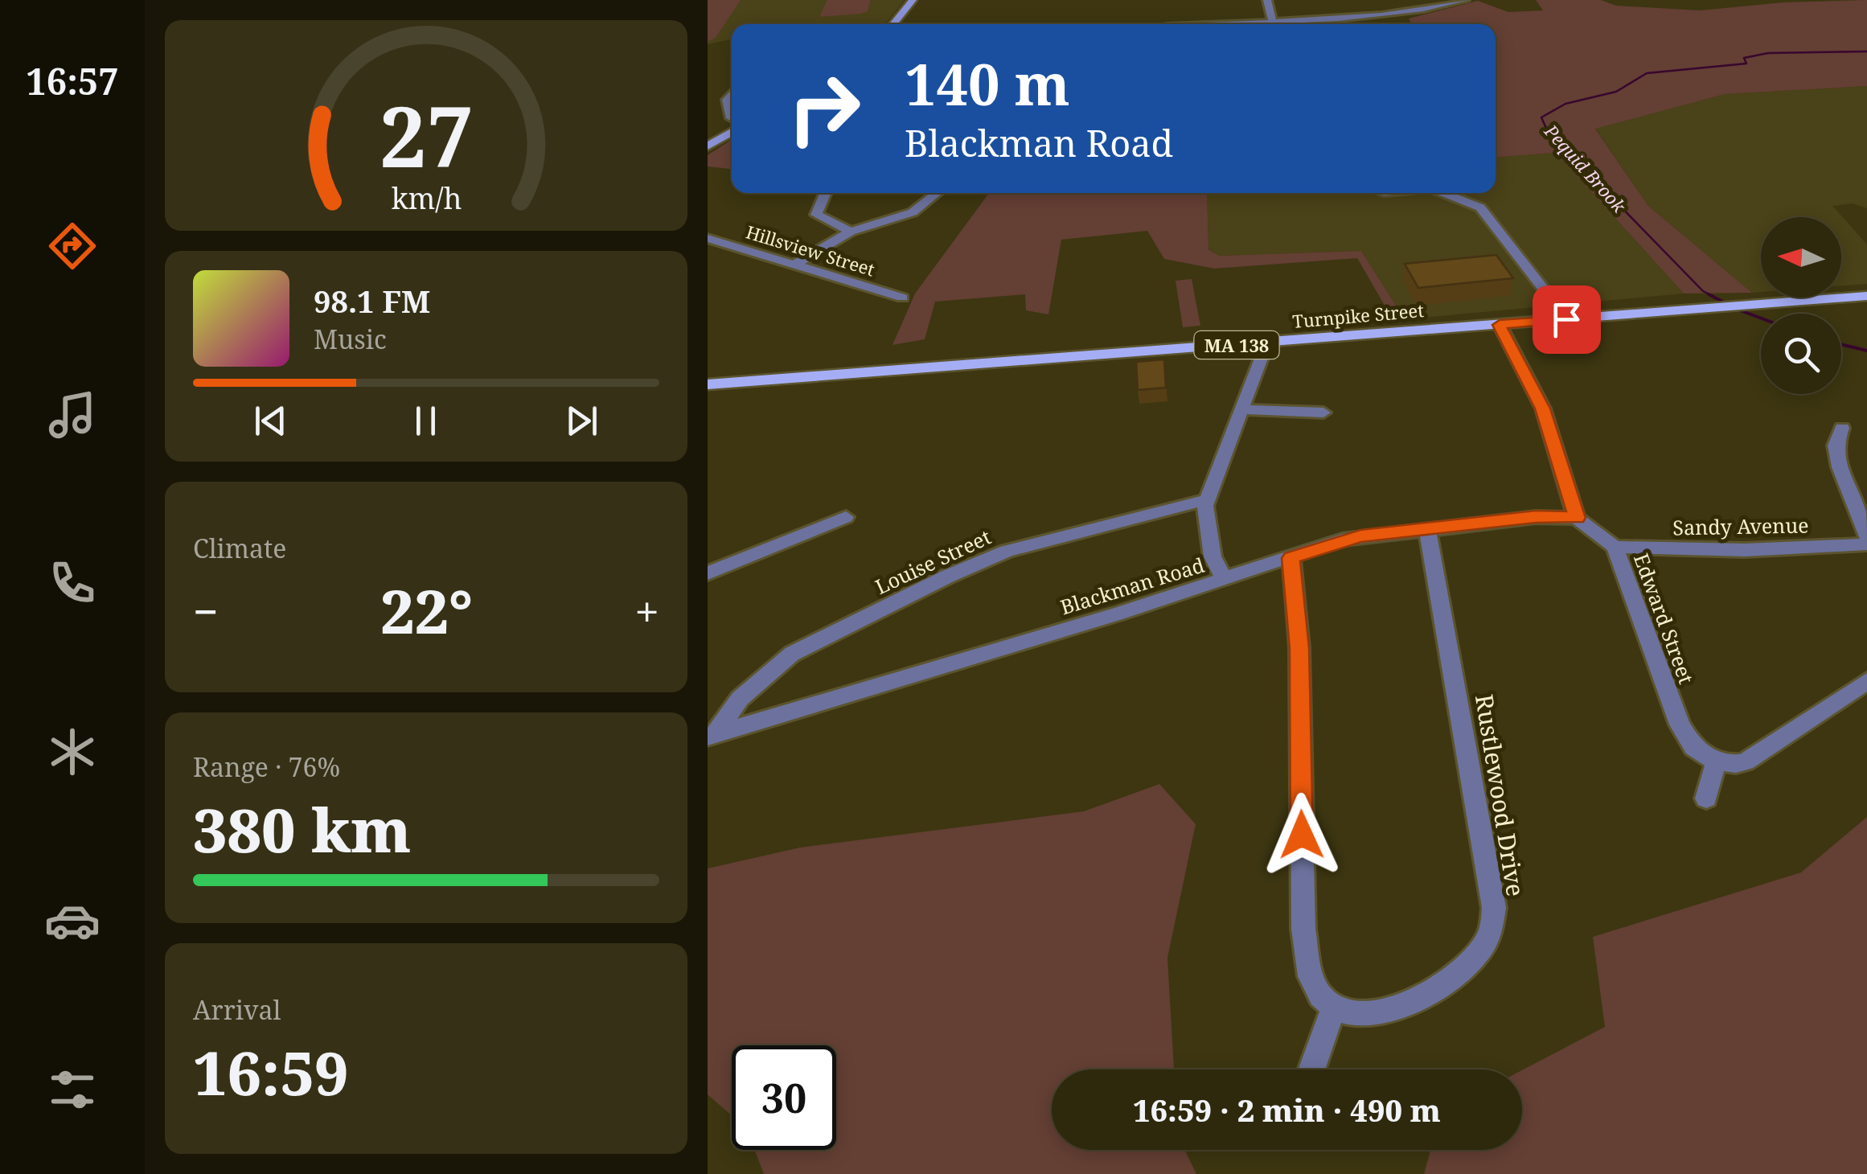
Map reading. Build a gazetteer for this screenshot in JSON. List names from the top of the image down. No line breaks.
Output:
{"streets":{"main road":["Turnpike Street","MA 138"],"street":["Hillsview Street","Sandy Avenue","Louise Street","Blackman Road","Edward Street","Rustlewood Drive"]},"crossings":[["Sandy Avenue","Edward Street"],["Louise Street","Blackman Road"],["Blackman Road","Edward Street"],["Blackman Road","Rustlewood Drive"]],"water":["Pequid Brook"],"north":"left","page":{"tabs":"16:57","turn":["140 m","Blackman Road"],"song":["98.1 FM","Music"],"tile":["Climate",["Range · 76%","380 km"],["Arrival","16:59"]],"heat":["−","22°","+"],"limit":"30","trip":"16:59 · 2 min · 490 m","gauge":["27","km/h"]}}
